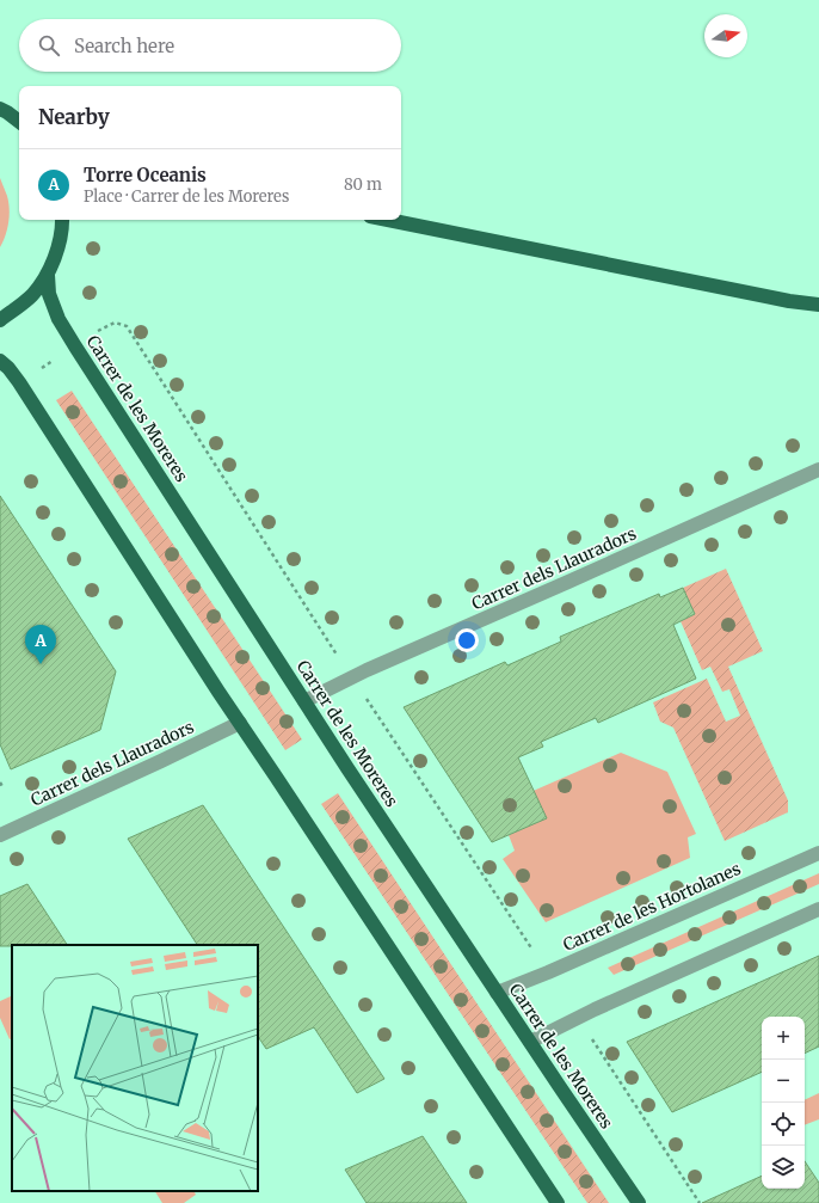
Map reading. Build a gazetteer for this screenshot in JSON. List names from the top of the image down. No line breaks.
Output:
{"streets":{"main road":["Carrer de les Moreres"],"street":["Carrer dels Llauradors","Carrer de les Hortolanes"]},"crossings":[["Carrer de les Moreres","Carrer dels Llauradors"],["Carrer de les Moreres","Carrer de les Hortolanes"]],"north":"right","page":{"search":"Search here","heading":"Nearby","list":[{"mark":"A","name":"Torre Oceanis","note":"Place · Carrer de les Moreres","value":"80 m"}],"pins":"A","map_buttons":["+","−"]}}
